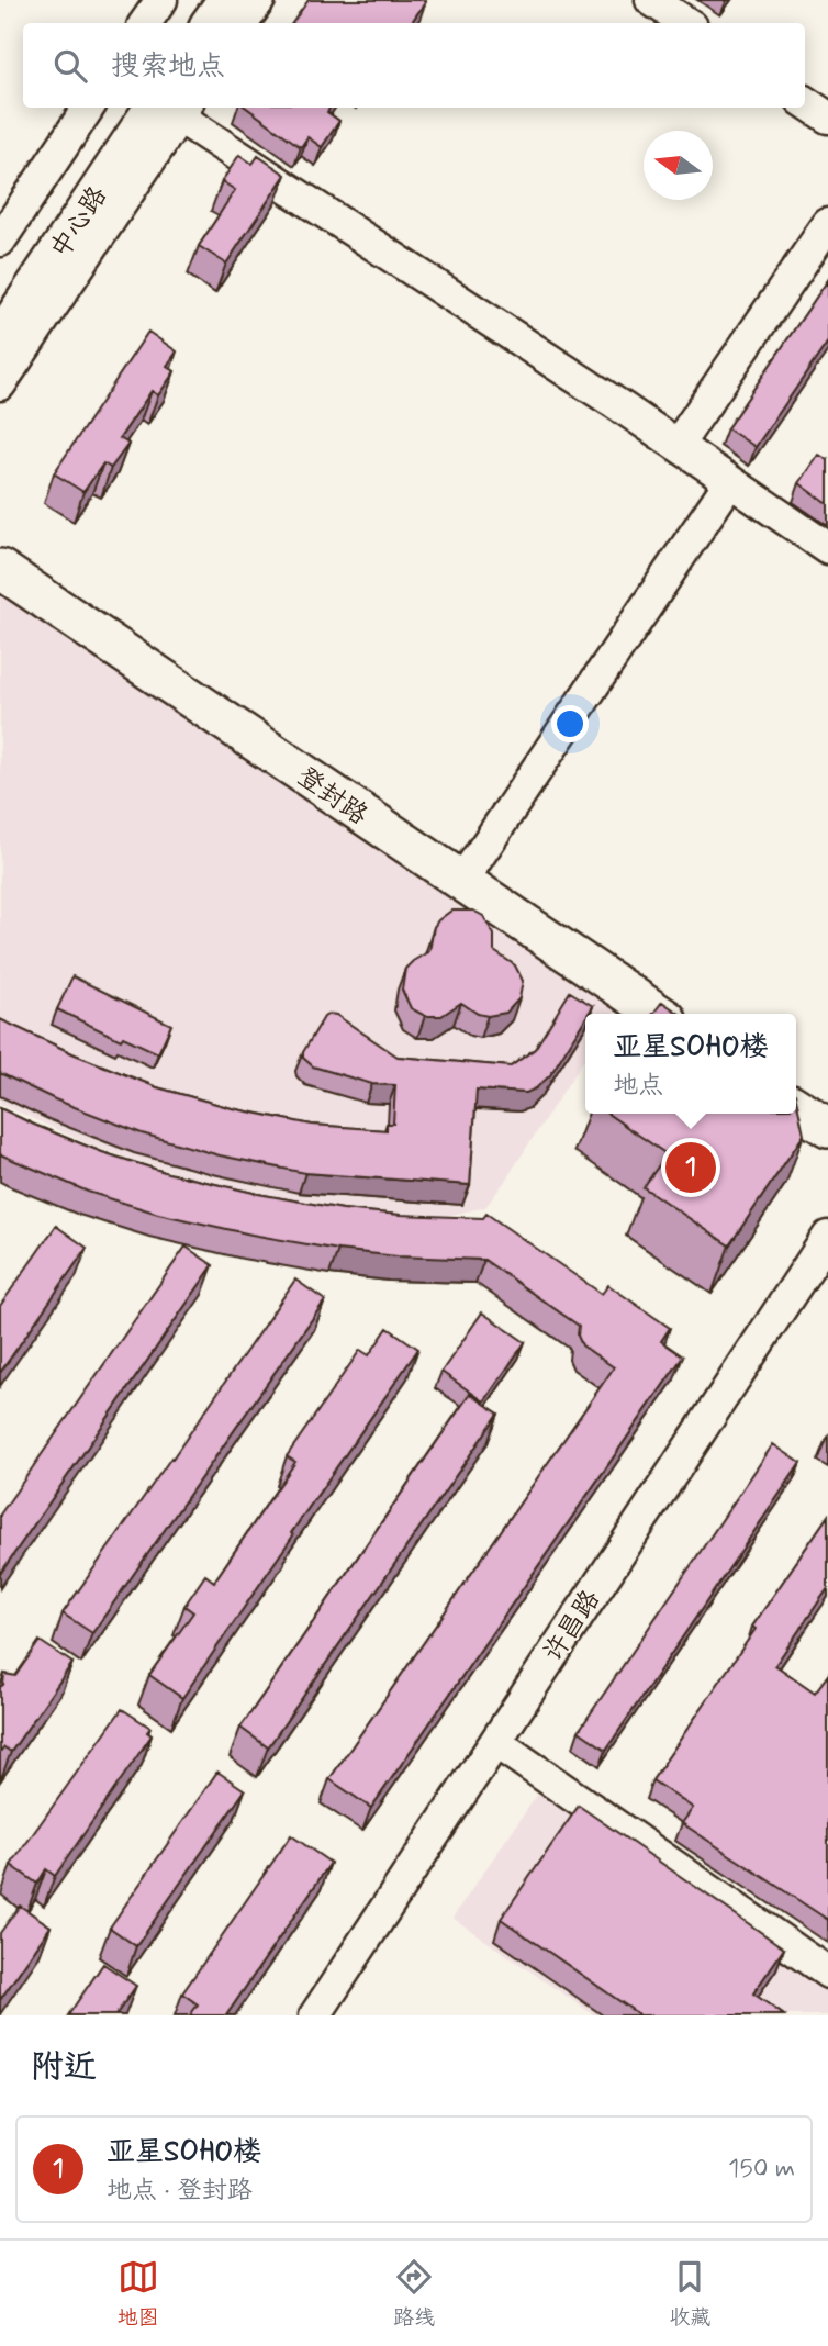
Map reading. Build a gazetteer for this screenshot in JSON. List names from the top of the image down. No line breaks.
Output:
{"streets":{"main road":["中心路","登封路"],"street":["许昌路"]},"north":"left","page":{"search":"搜索地点","popup":["亚星SOHO楼","地点"],"pins":"1","heading":"附近","list":[{"mark":"1","name":"亚星SOHO楼","note":"地点 · 登封路","value":"150 m"}],"nav":["地图","路线","收藏"]}}
